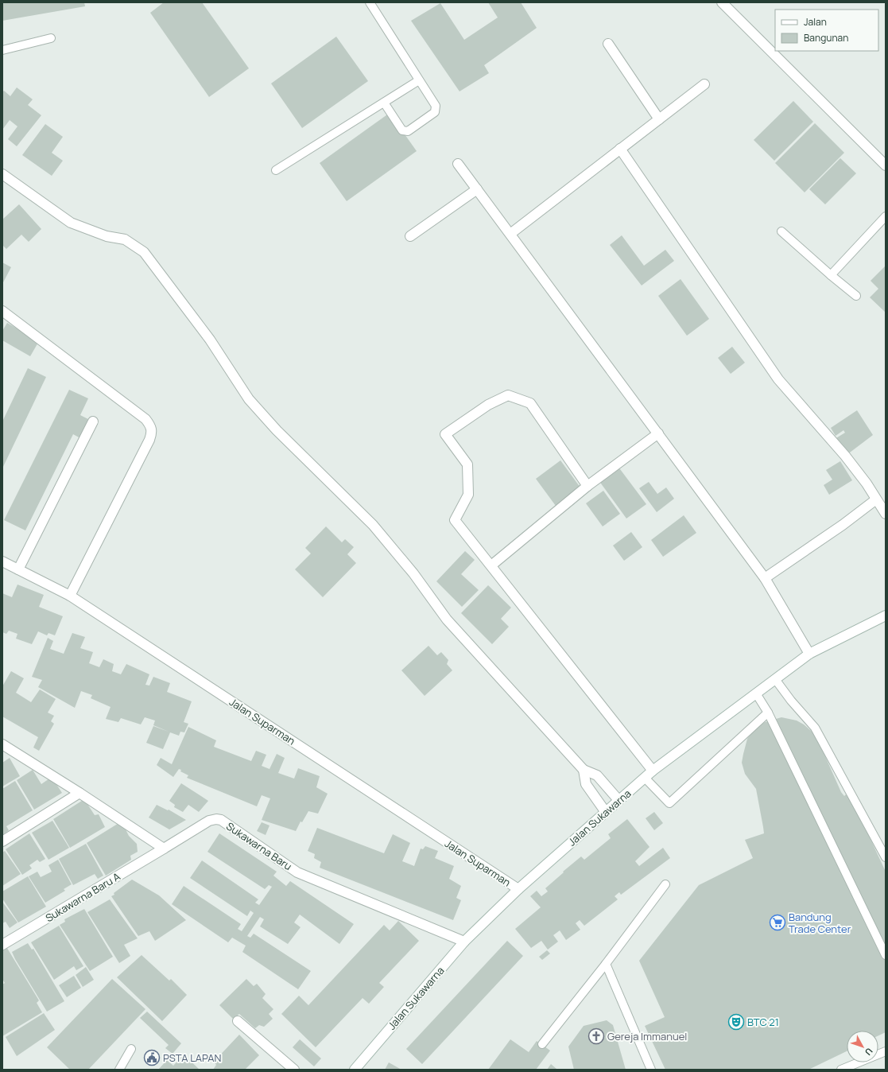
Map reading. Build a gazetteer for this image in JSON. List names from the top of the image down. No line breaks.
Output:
{"streets":{"street":["Jalan Suparman","Jalan Sukawarna","Sukawarna Baru","Sukawarna Baru A"]},"crossings":[["Jalan Suparman","Jalan Sukawarna"],["Jalan Sukawarna","Sukawarna Baru"],["Sukawarna Baru","Sukawarna Baru A"]],"places":{"supermarket":["Bandung Trade Center"],"theatre":["BTC 21"],"church":["Gereja Immanuel"],"public building":["PSTA LAPAN"]},"legend":["Jalan","Bangunan"],"north":"bottom right"}
